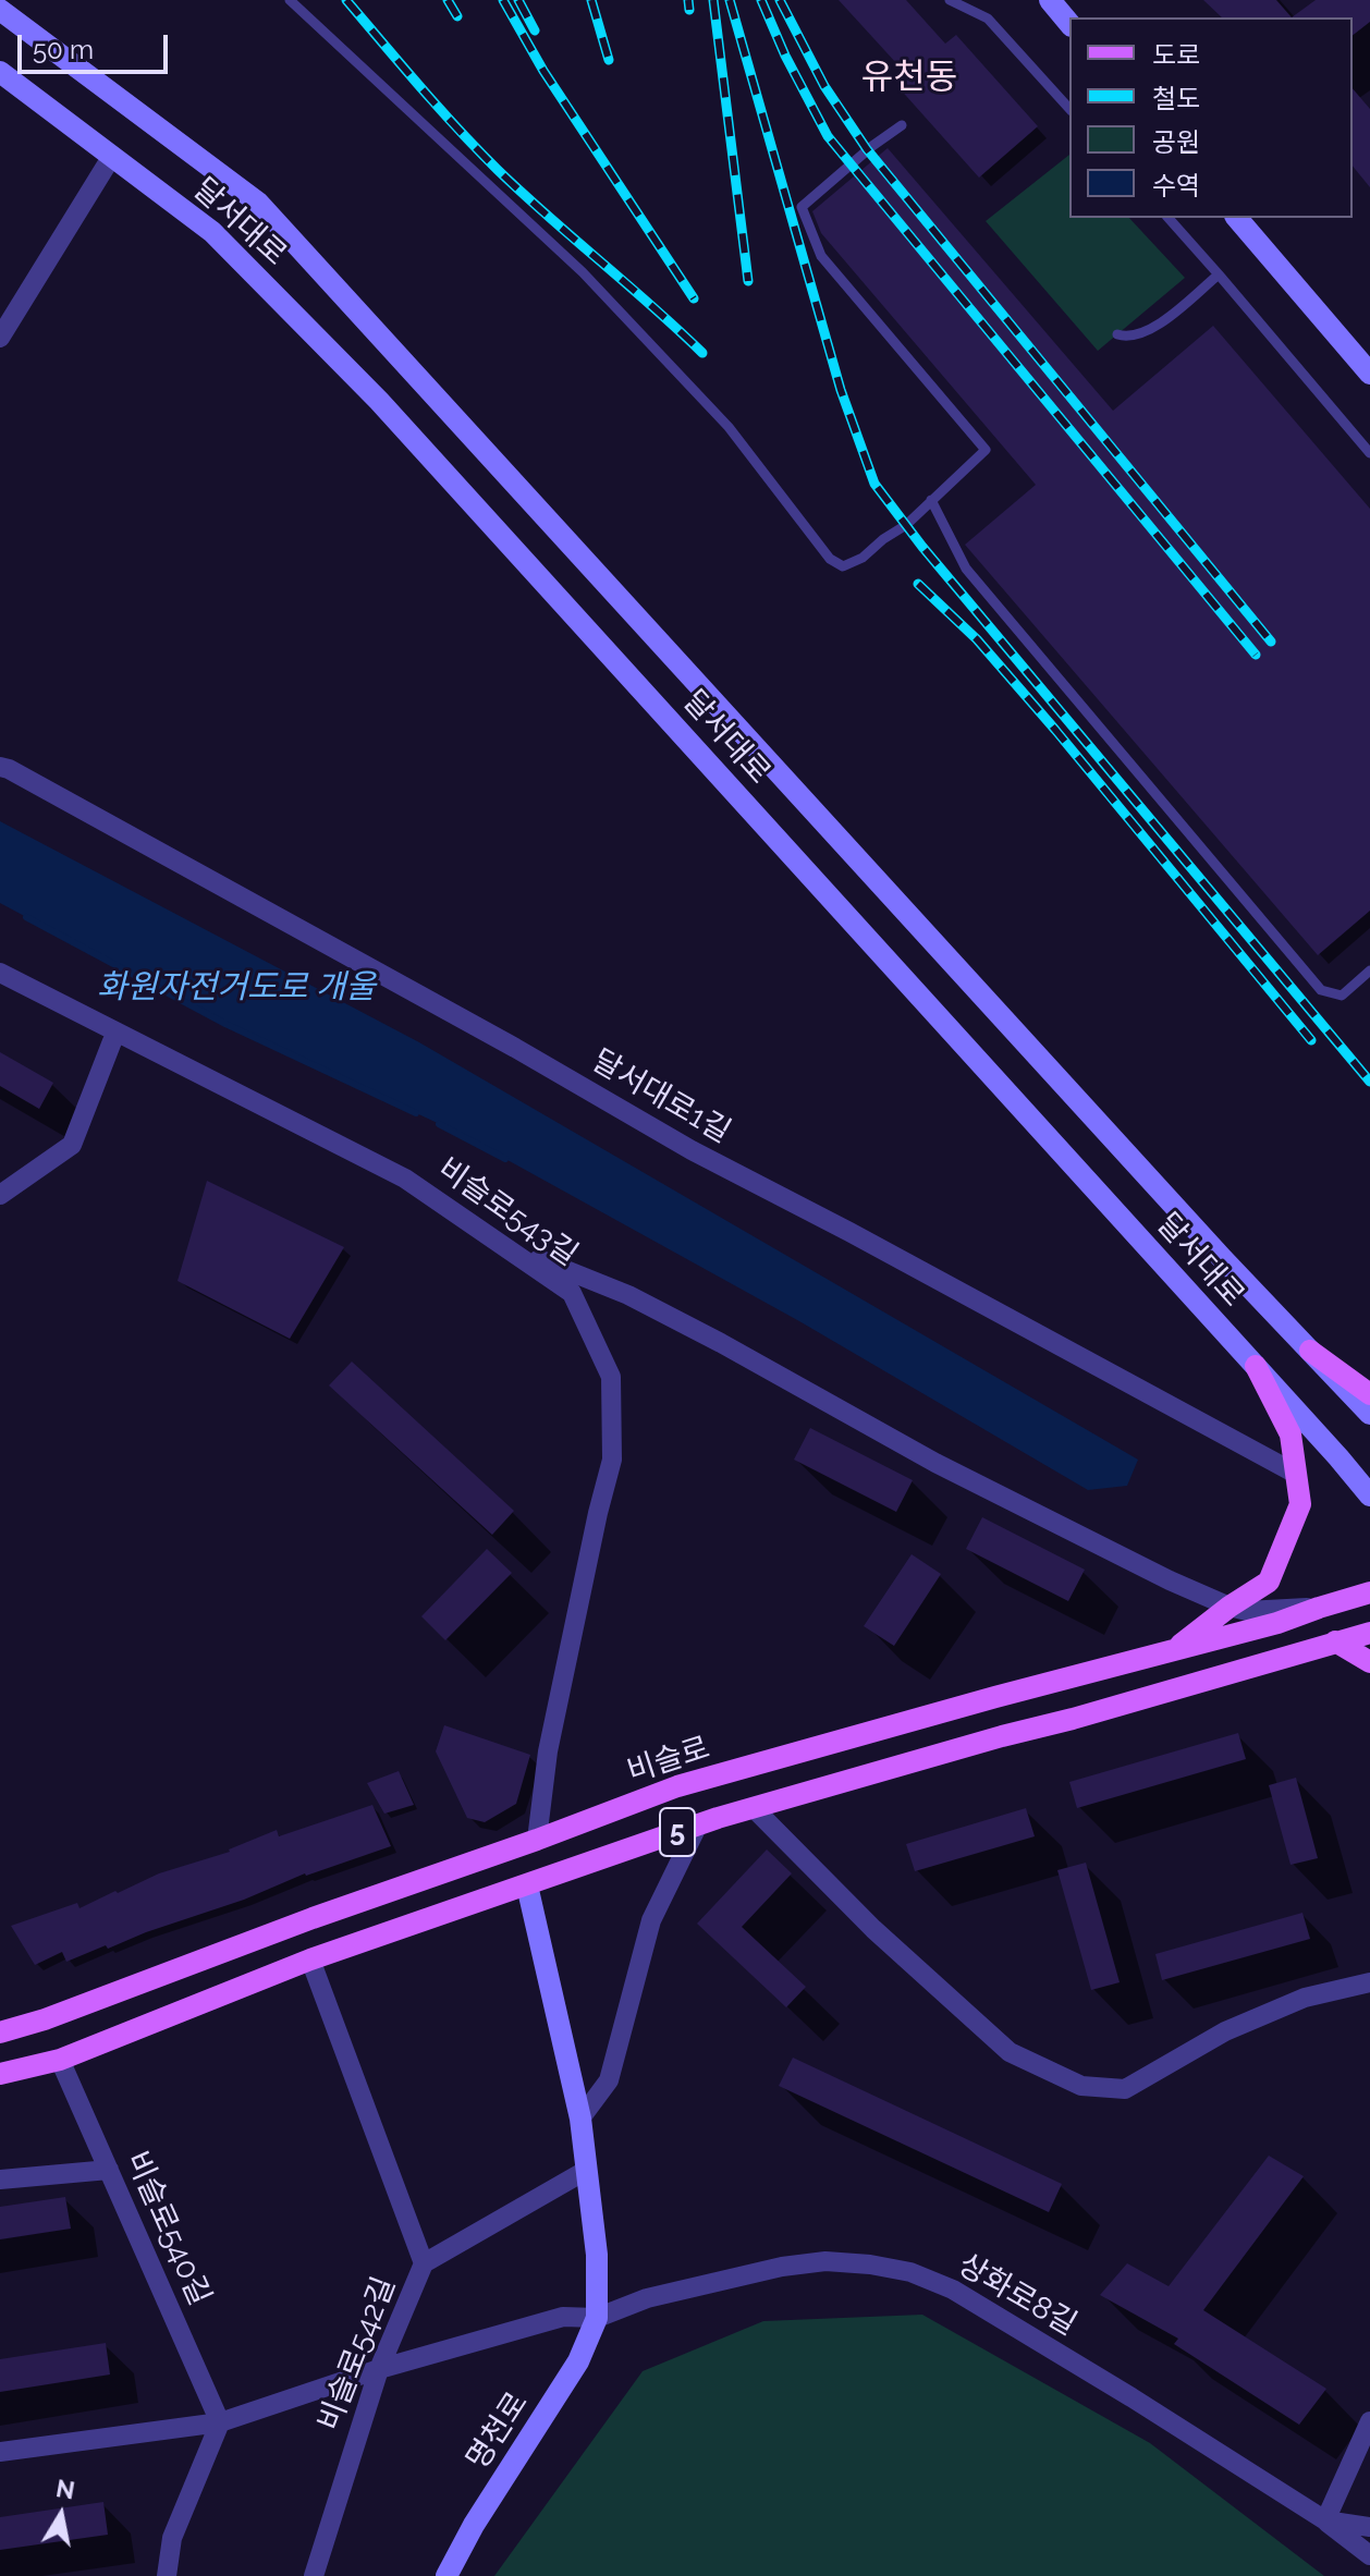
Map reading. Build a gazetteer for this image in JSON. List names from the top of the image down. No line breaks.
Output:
{"streets":{"main road":["달서대로","비슬로","5","명천로"],"street":["달서대로1길","비슬로543길","비슬로540길","상화로8길","비슬로542길"]},"crossings":[["비슬로543길","비슬로"],["5","비슬로540길"],["5","비슬로542길"],["5","명천로"],["상화로8길","명천로"]],"districts":["유천동"],"water":["화원자전거도로 개울"],"legend":["도로","철도","공원","수역"],"scale_bar":"50 m","north":"top"}
